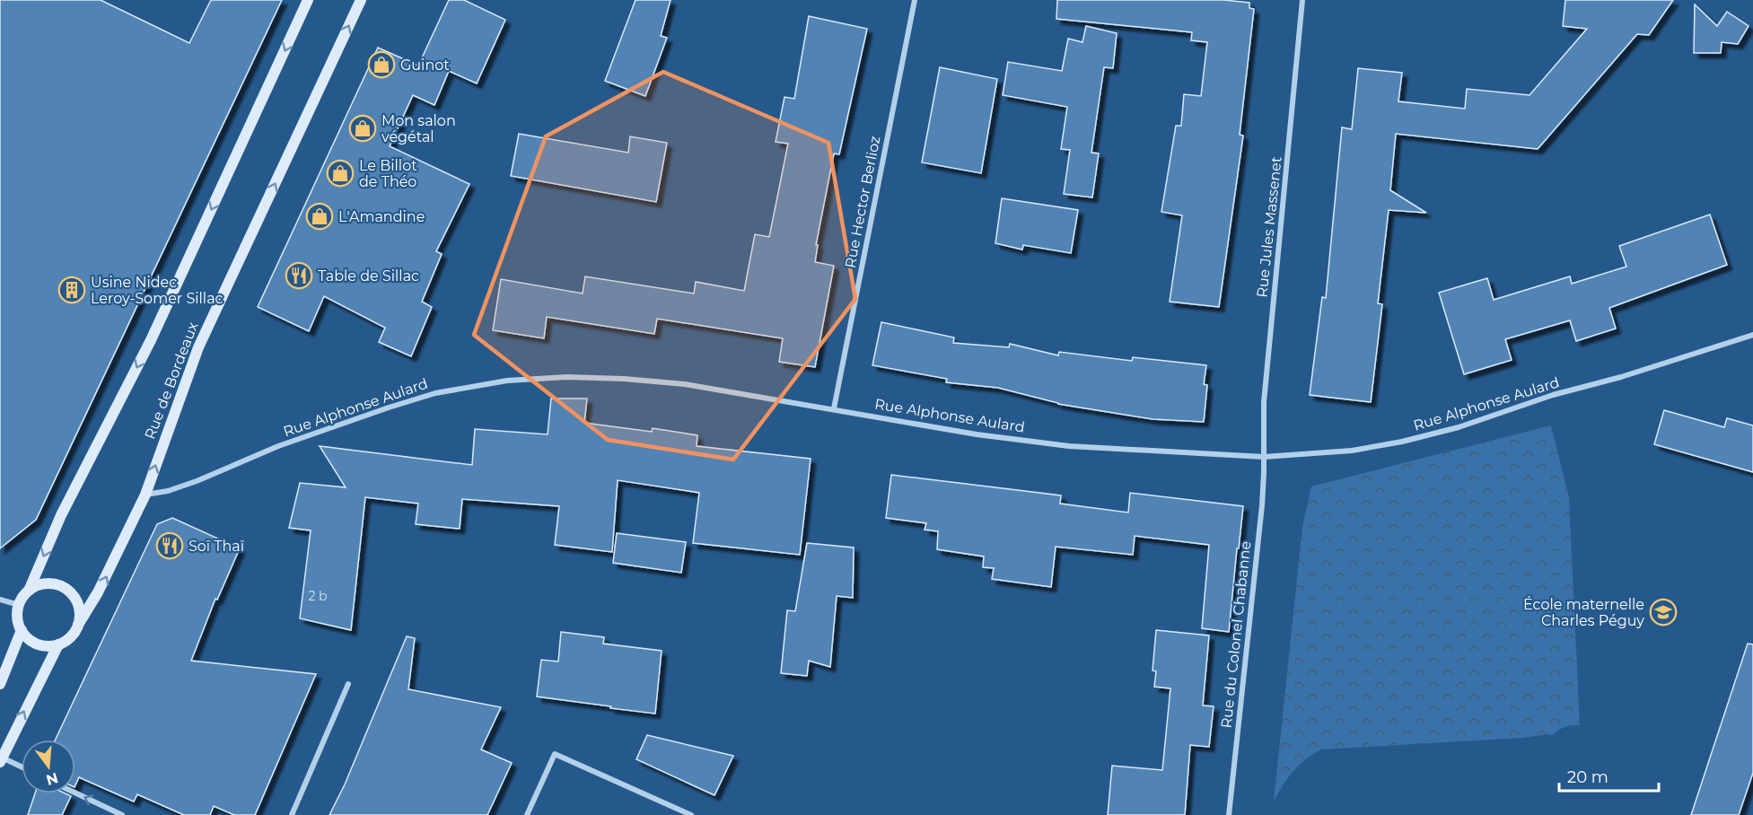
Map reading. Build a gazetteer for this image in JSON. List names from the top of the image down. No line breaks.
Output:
{"streets":{"main road":["Rue de Bordeaux"],"street":["Rue Hector Berlioz","Rue Jules Massenet","Rue Alphonse Aulard","Rue du Colonel Chabanne"]},"crossings":[["Rue Hector Berlioz","Rue Alphonse Aulard"],["Rue Jules Massenet","Rue Alphonse Aulard"],["Rue Jules Massenet","Rue du Colonel Chabanne"],["Rue de Bordeaux","Rue Alphonse Aulard"],["Rue Alphonse Aulard","Rue du Colonel Chabanne"]],"places":{"shop":["Guinot","Mon salon végétal","Le Billot de Théo","L'Amandine"],"restaurant":["Table de Sillac","Soï Thaï"],"building":["Usine Nidec Leroy-Somer Sillac"],"school or university":["École maternelle Charles Péguy"]},"house_numbers":["2 b"],"scale_bar":"20 m","north":"bottom"}
